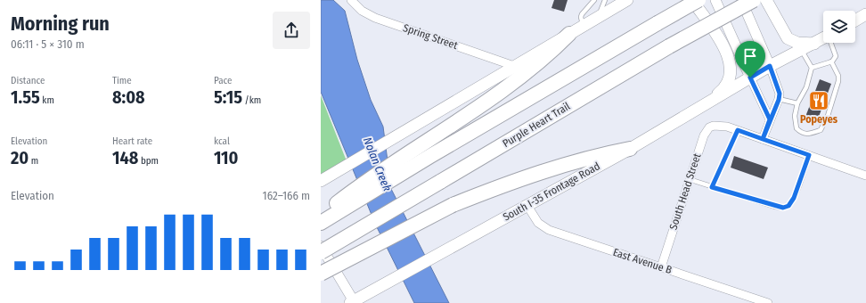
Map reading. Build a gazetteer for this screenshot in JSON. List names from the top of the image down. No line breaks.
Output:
{"streets":{"highway":["Purple Heart Trail"],"main road":["South I-35 Frontage Road"],"street":["Spring Street","South Head Street","East Avenue B"]},"crossings":[["South I-35 Frontage Road","East Avenue B"],["South Head Street","East Avenue B"]],"water":["Nolan Creek"],"places":{"restaurant":["Popeyes"]},"page":{"heading":["Morning run","06:11 · 5 × 310 m"],"stats":[["Distance","1.55 km"],["Time","8:08"],["Pace","5:15 /km"],["Elevation","20 m"],["Heart rate","148 bpm"],["kcal","110"]],"chart":["Elevation","162–166 m"]}}
